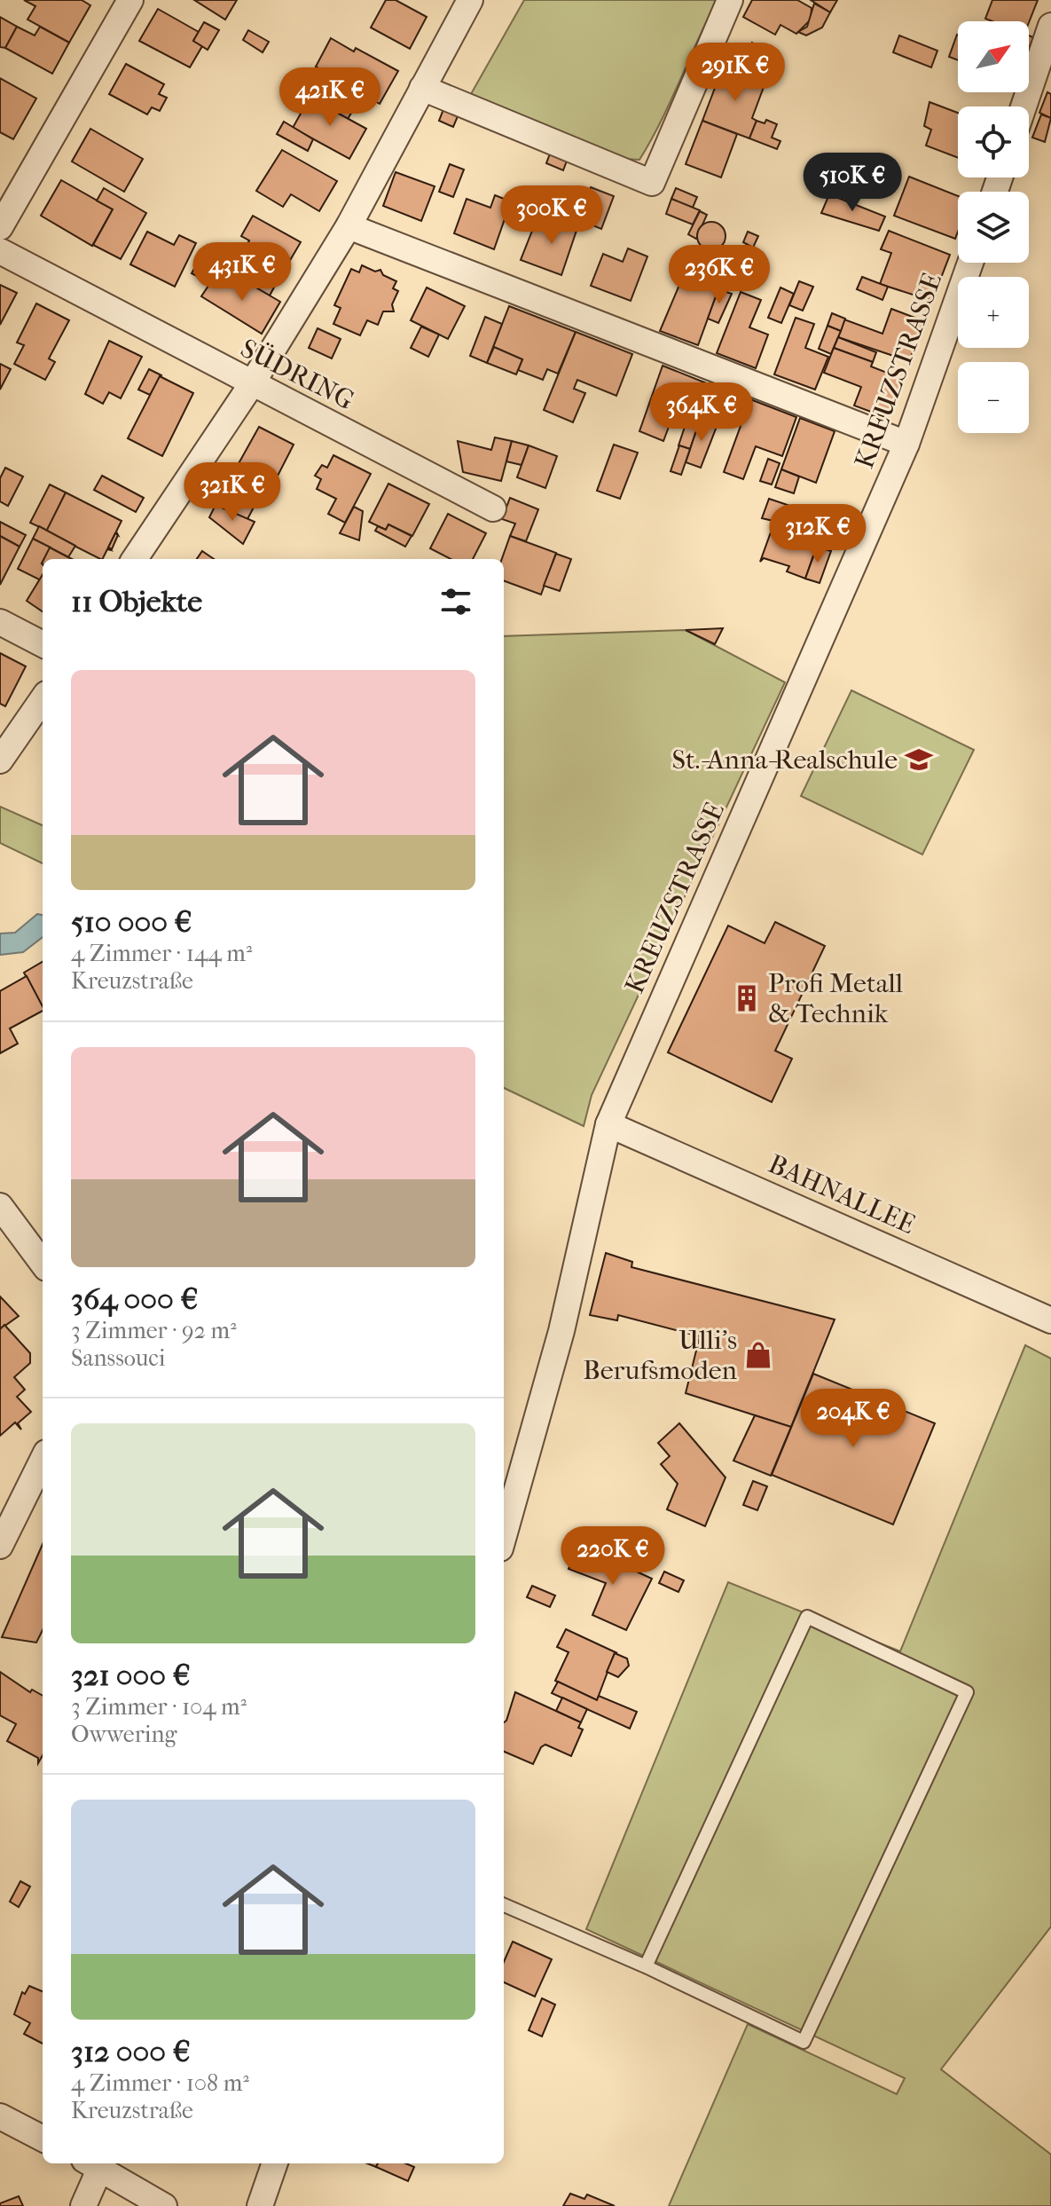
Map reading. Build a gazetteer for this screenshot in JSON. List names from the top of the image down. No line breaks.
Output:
{"streets":{"street":["KREUZSTRASSE","SÜDRING","BAHNALLEE"]},"crossings":[["KREUZSTRASSE","BAHNALLEE"]],"places":{"school or university":["St.-Anna-Realschule"],"building":["Profi Metall & Technik"],"shop":["Ulli's Berufsmoden"]},"north":"top right","page":{"map_buttons":["+","−"],"price":["291K €","421K €","510K €","300K €","431K €","236K €","364K €","321K €","312K €","204K €","220K €"],"heading":"11 Objekte","list":[{"name":"510 000 €","note":"4 Zimmer · 144 m² · Kreuzstraße"},{"name":"364 000 €","note":"3 Zimmer · 92 m² · Sanssouci"},{"name":"321 000 €","note":"3 Zimmer · 104 m² · Owwering"},{"name":"312 000 €","note":"4 Zimmer · 108 m² · Kreuzstraße"}]}}
